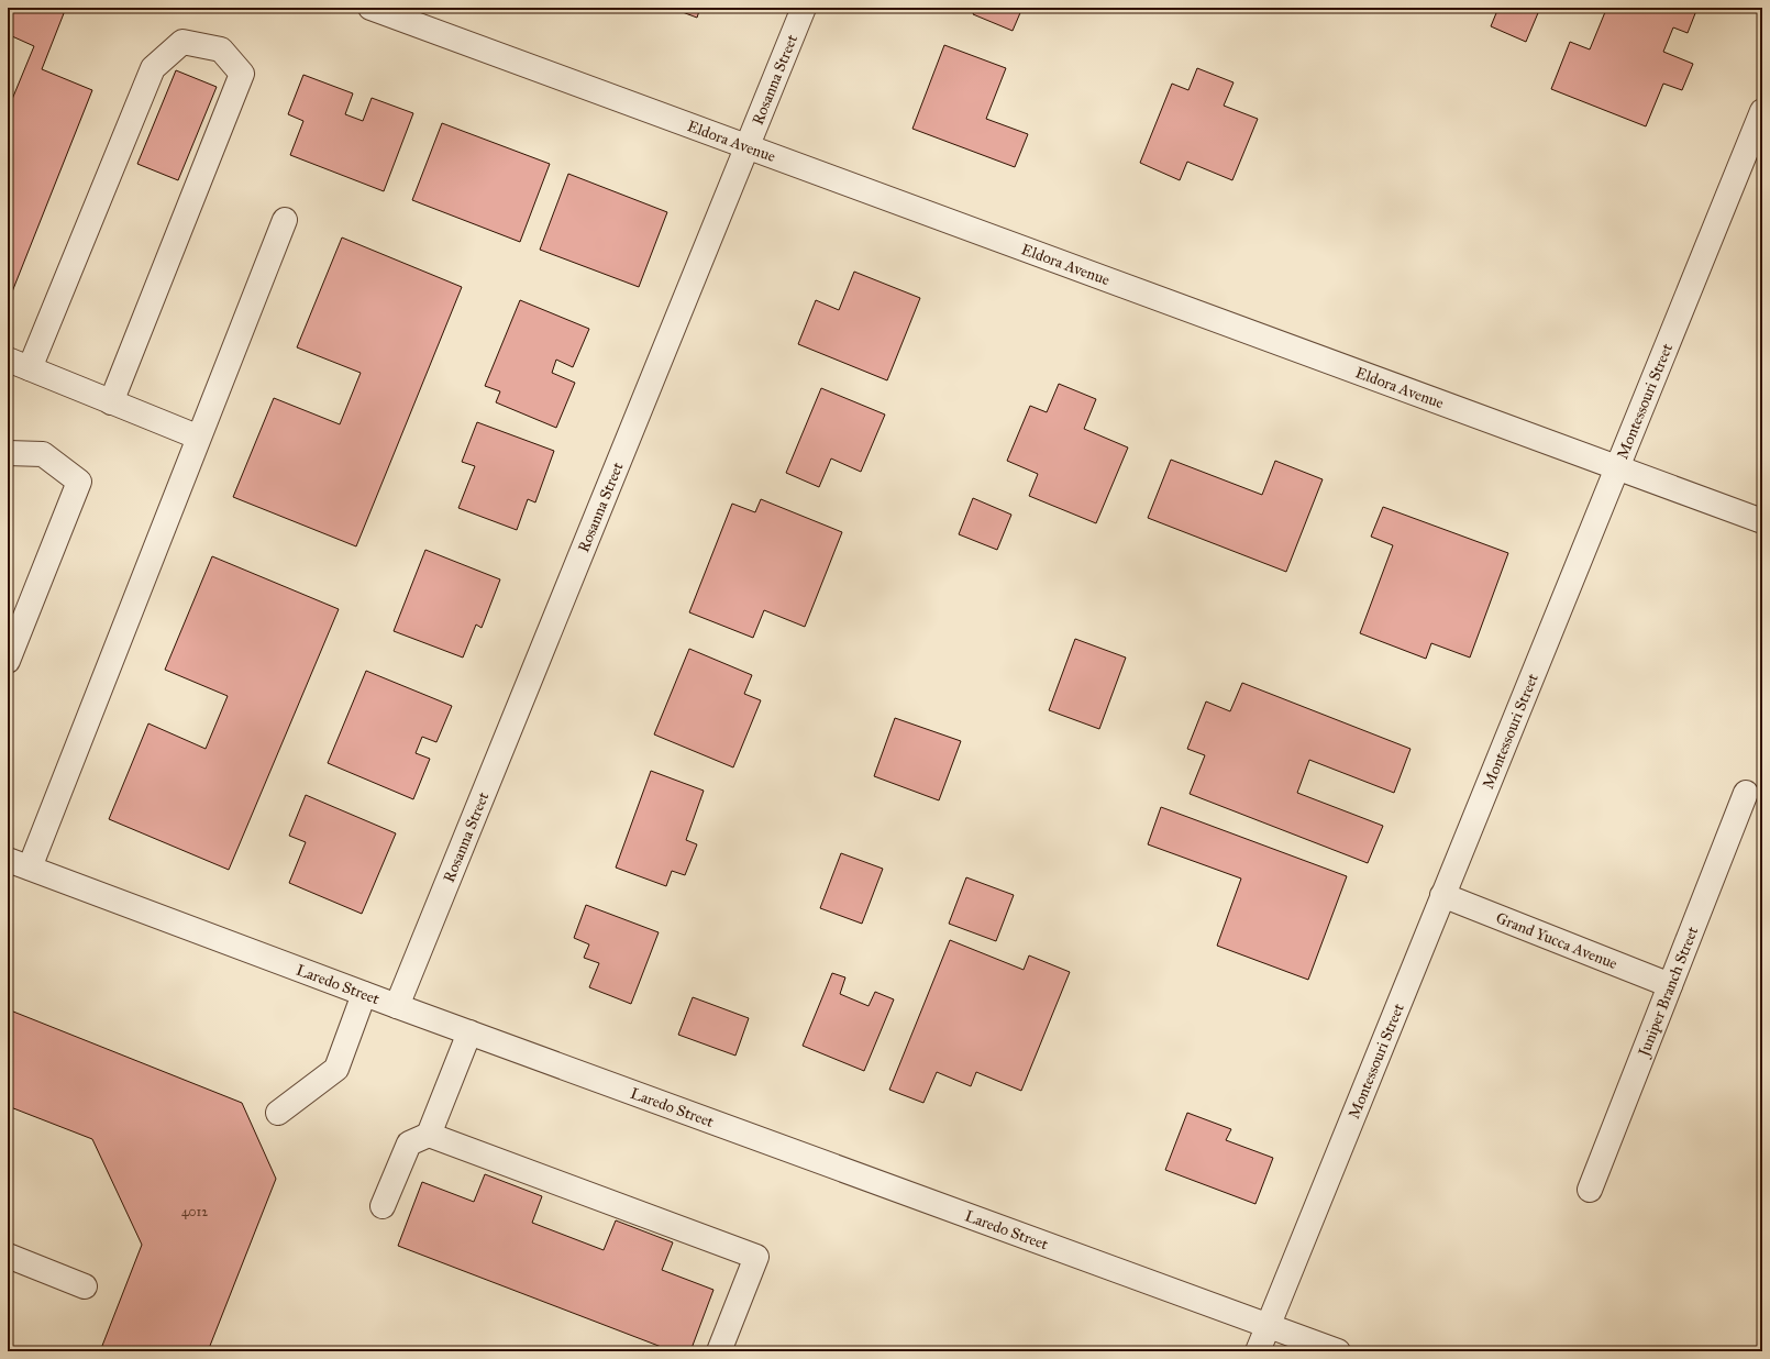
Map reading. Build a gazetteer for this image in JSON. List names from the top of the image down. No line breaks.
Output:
{"streets":{"street":["Rosanna Street","Eldora Avenue","Montessouri Street","Grand Yucca Avenue","Laredo Street","Juniper Branch Street"]},"crossings":[["Rosanna Street","Eldora Avenue"],["Rosanna Street","Laredo Street"],["Eldora Avenue","Montessouri Street"],["Montessouri Street","Grand Yucca Avenue"],["Montessouri Street","Laredo Street"],["Grand Yucca Avenue","Juniper Branch Street"]],"house_numbers":["4012"]}
